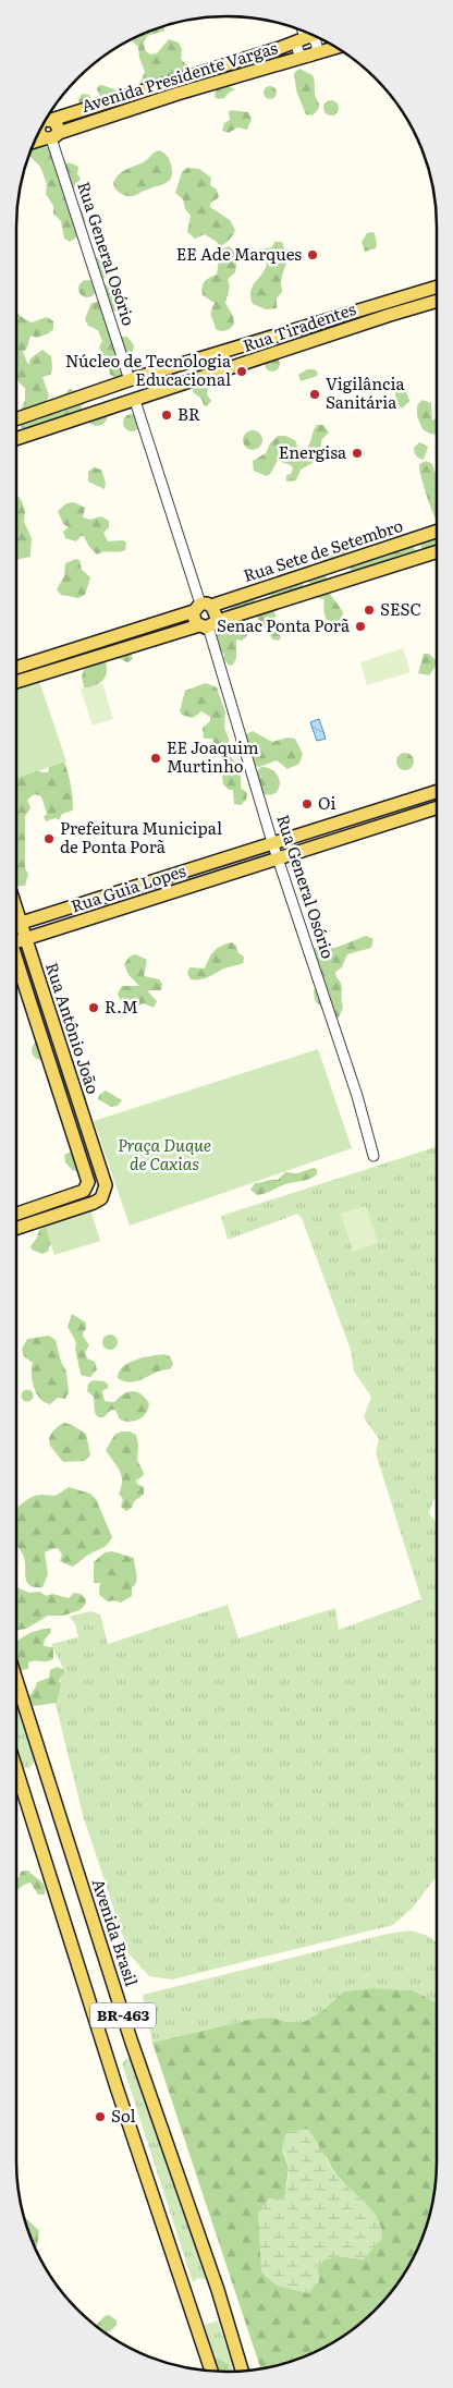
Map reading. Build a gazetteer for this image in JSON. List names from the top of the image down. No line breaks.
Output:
{"streets":{"main road":["Avenida Presidente Vargas","Rua General Osório","Rua Tiradentes","Rua Sete de Setembro","Rua Guia Lopes","Rua Antônio João","Avenida Brasil","BR-463"]},"crossings":[["Avenida Presidente Vargas","Rua General Osório"],["Rua General Osório","Rua Tiradentes"],["Rua General Osório","Rua Sete de Setembro"],["Rua General Osório","Rua Guia Lopes"],["Rua Guia Lopes","Rua Antônio João"]],"parks":["Praça Duque de Caxias"],"places":["EE Ade Marques","Núcleo de Tecnologia Educacional","Vigilância Sanitária","BR","Energisa","SESC","Senac Ponta Porã","EE Joaquim Murtinho","Oi","Prefeitura Municipal de Ponta Porã","R.M","Sol"]}
